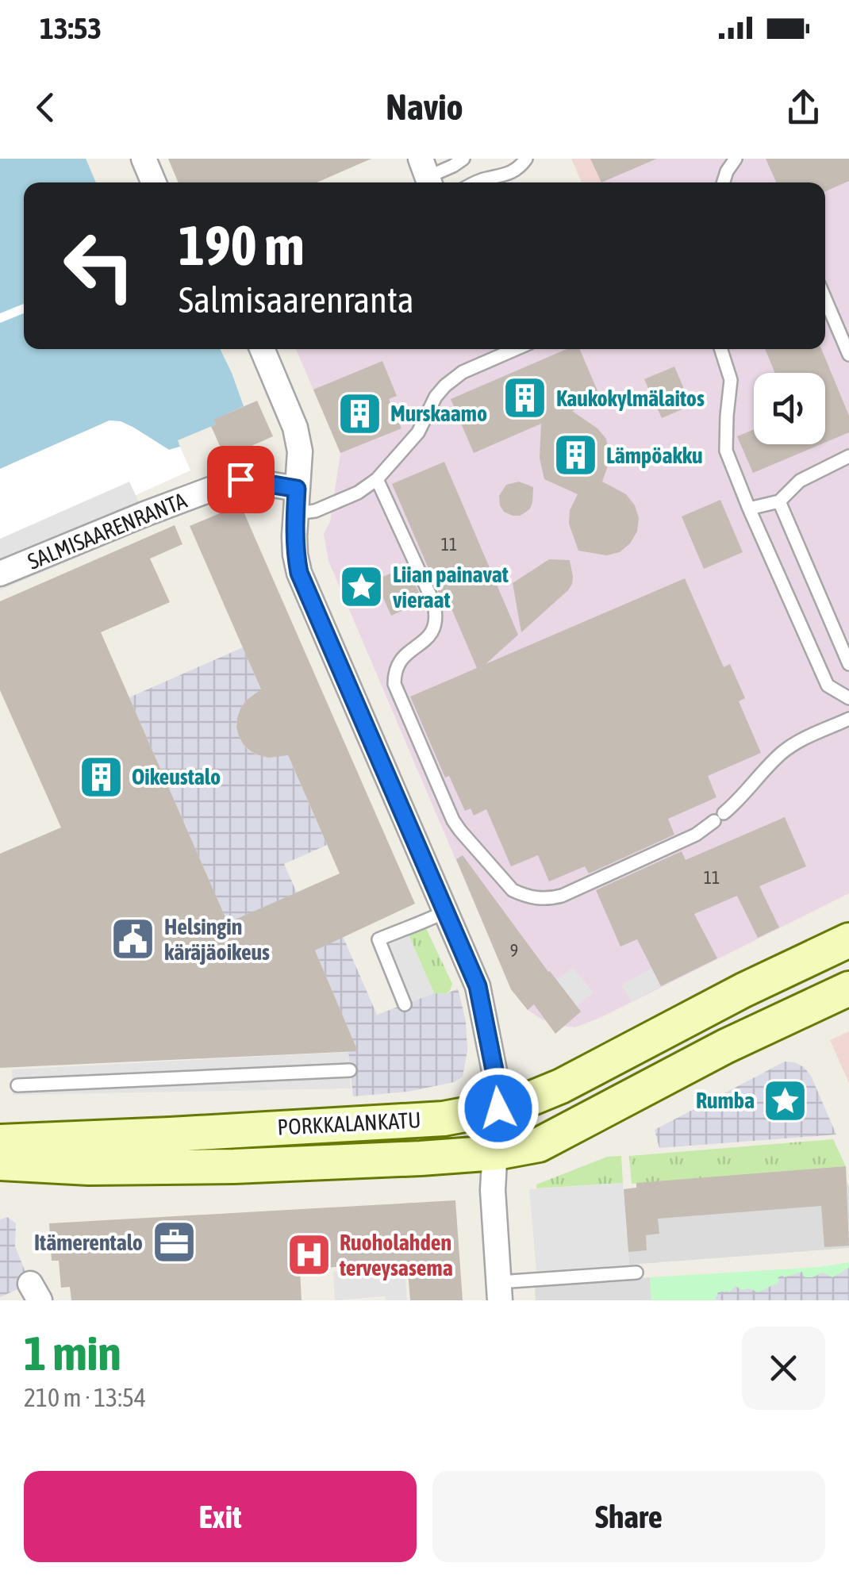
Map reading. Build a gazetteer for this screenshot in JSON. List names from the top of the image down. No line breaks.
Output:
{"streets":{"main road":["PORKKALANKATU"],"street":["SALMISAARENRANTA"]},"places":{"building":["Kaukokylmälaitos","Murskaamo","Lämpöakku","Oikeustalo"],"place":["Liian painavat vieraat","Rumba"],"public building":["Helsingin käräjäoikeus"],"office":["Itämerentalo"],"hospital":["Ruoholahden terveysasema"]},"house_numbers":["11","11","9"],"page":{"status":"13:53","header":"Navio","turn":["190 m","Salmisaarenranta"],"heading":["1 min","210 m · 13:54"],"buttons":["Exit","Share"]}}
